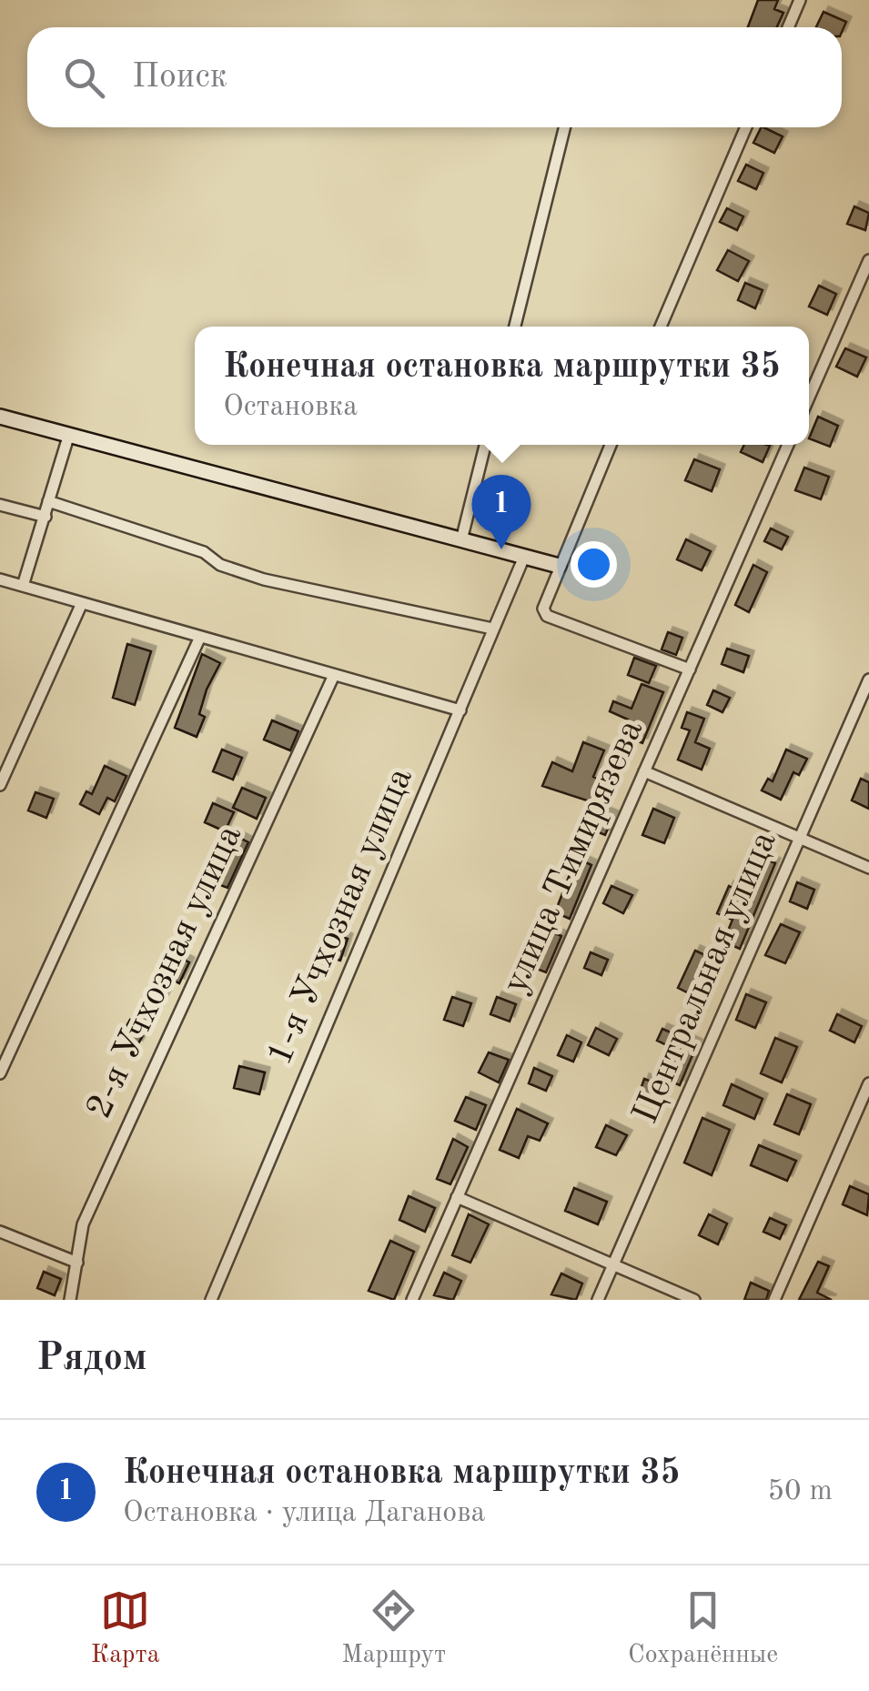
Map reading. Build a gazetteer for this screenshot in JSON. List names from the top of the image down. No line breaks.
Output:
{"streets":{"street":["улица Тимирязева","1-я Учхозная улица","2-я Учхозная улица","Центральная улица"]},"page":{"search":"Поиск","popup":["Конечная остановка маршрутки 35","Остановка"],"pins":"1","heading":"Рядом","list":[{"mark":"1","name":"Конечная остановка маршрутки 35","note":"Остановка · улица Даганова","value":"50 m"}],"nav":["Карта","Маршрут","Сохранённые"]}}
